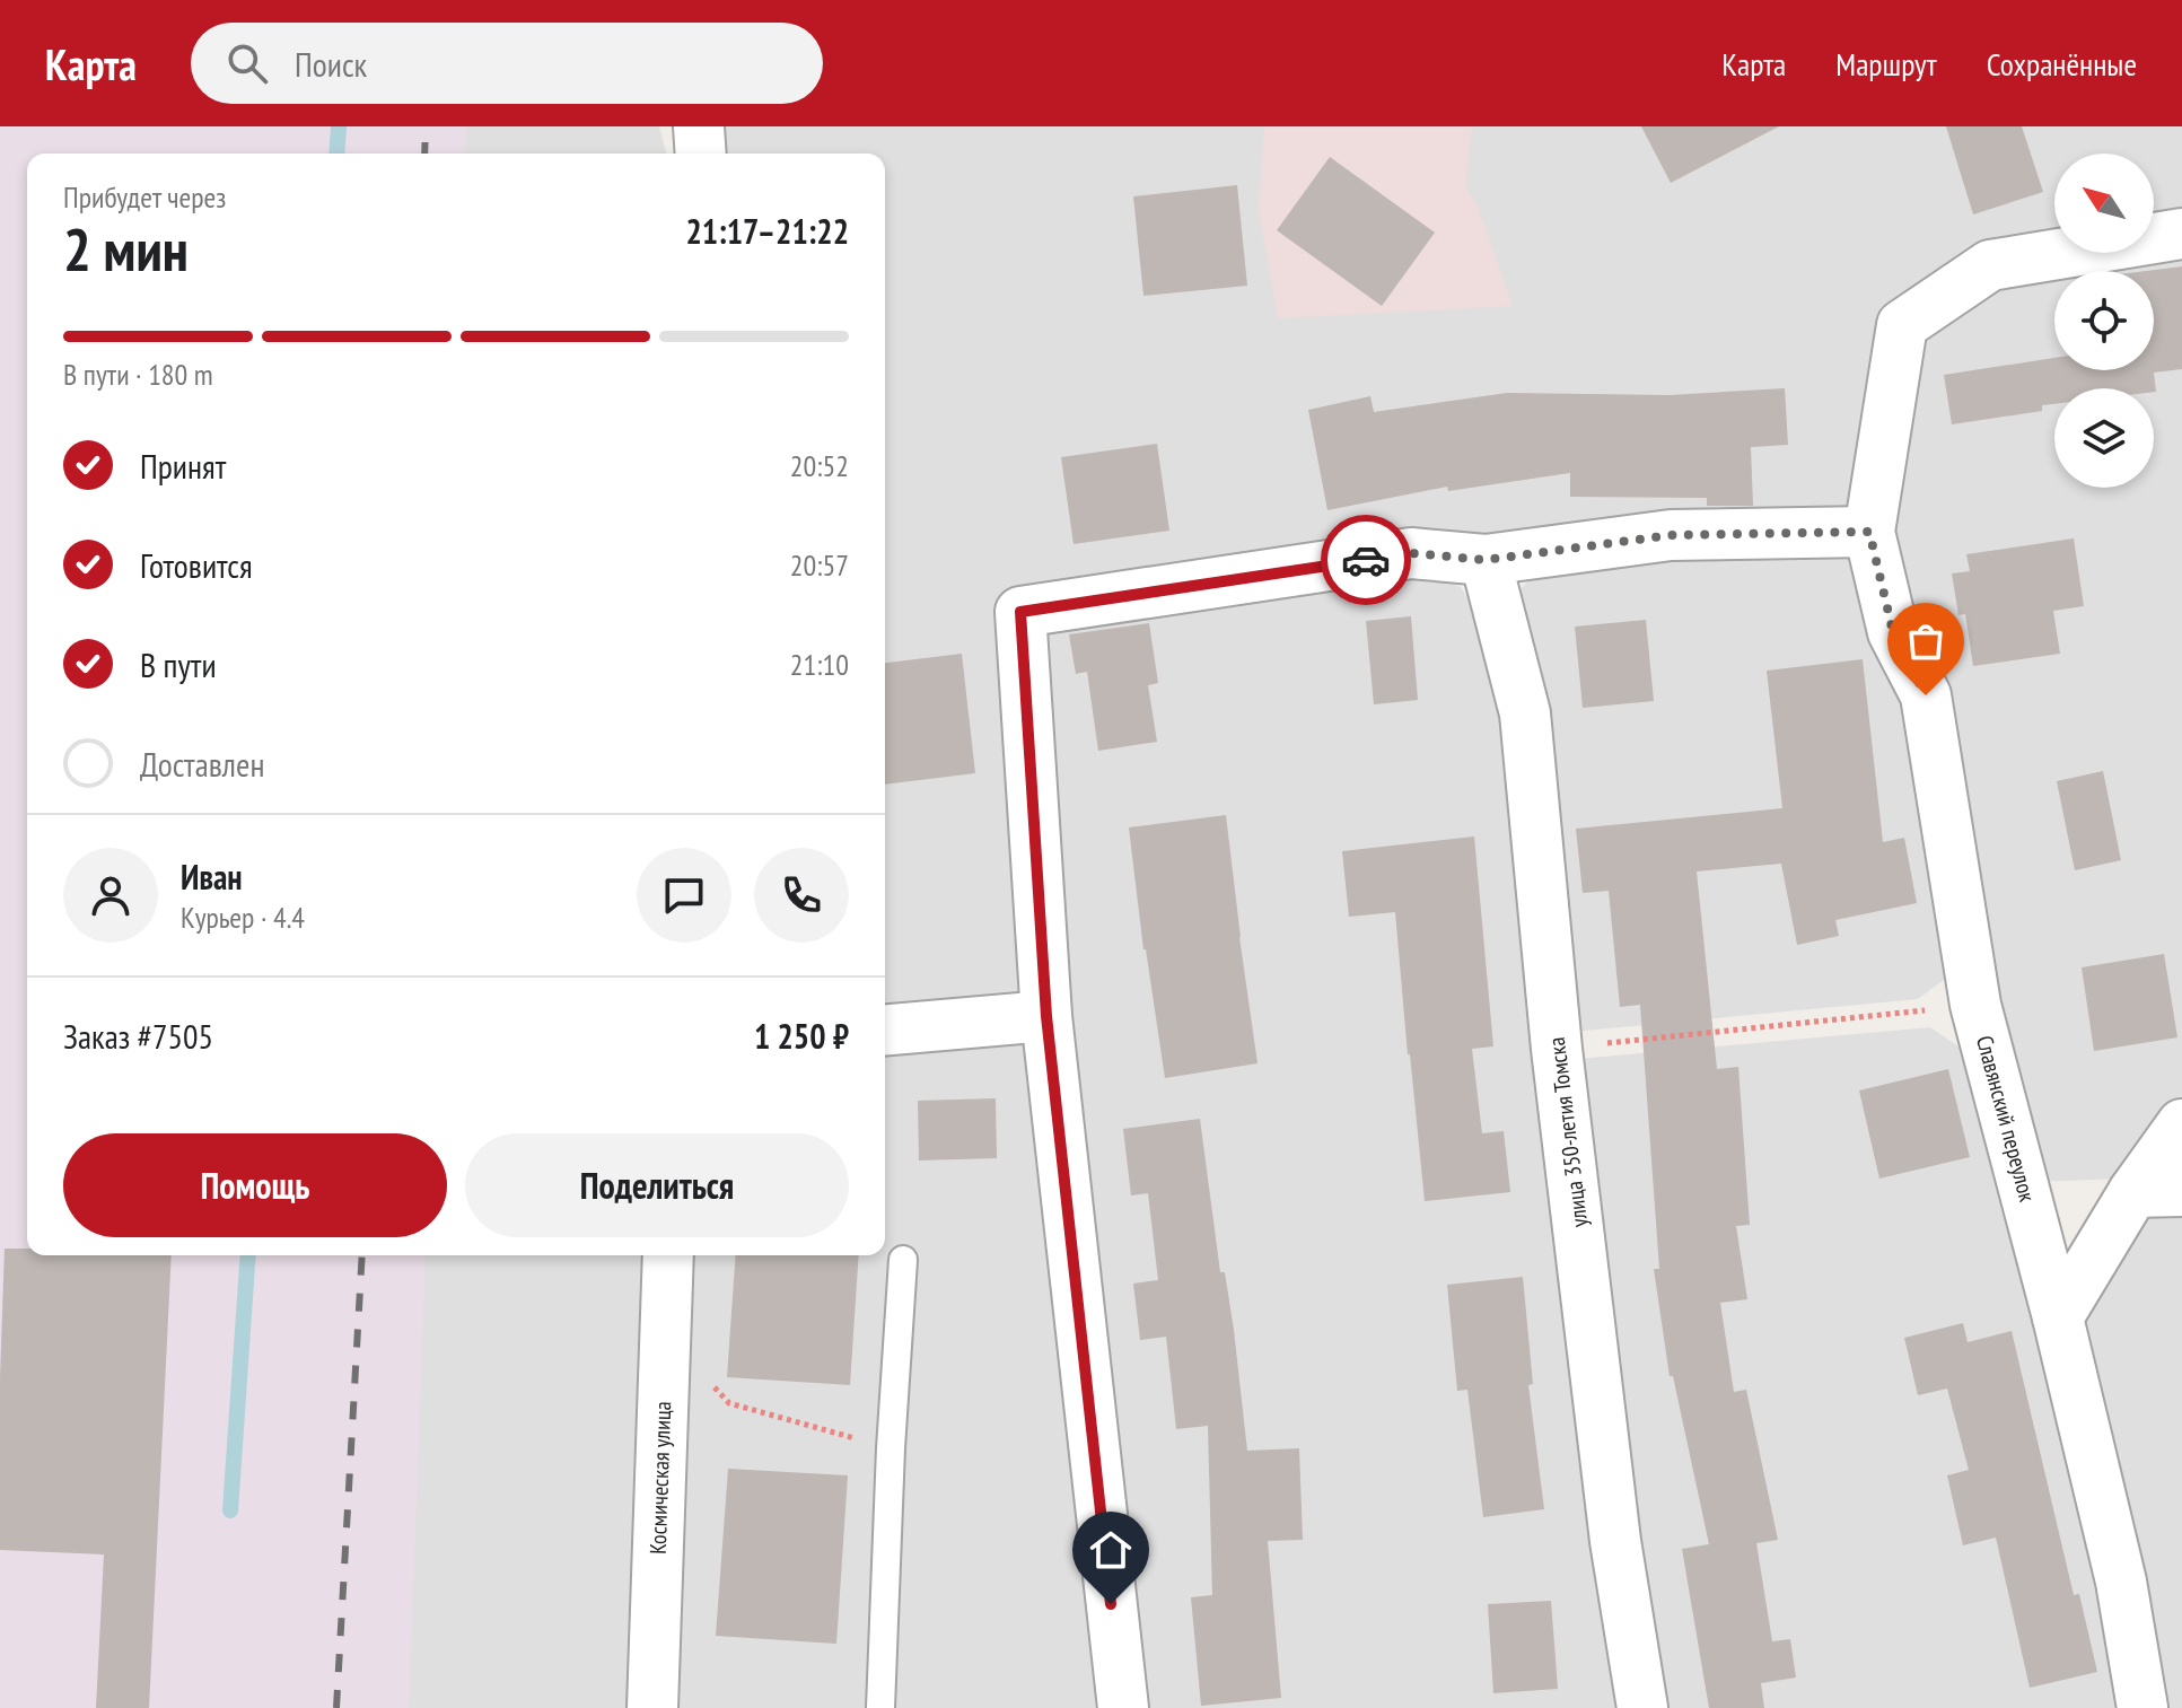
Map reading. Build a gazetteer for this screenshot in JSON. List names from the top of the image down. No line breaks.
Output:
{"streets":{"street":["Славянский переулок","улица 350-летия Томска","Космическая улица"]},"north":"top left","page":{"header":"Карта","search":"Поиск","nav":["Карта","Маршрут","Сохранённые"],"heading":["2 мин","Прибудет через","21:17–21:22"],"panel":["Иван","Курьер · 4.4","Заказ #7505","1 250 ₽"],"bar":"В пути · 180 m","list":[["Принят","20:52"],["Готовится","20:57"],["В пути","21:10"],"Доставлен"],"buttons":["Помощь","Поделиться"]}}
